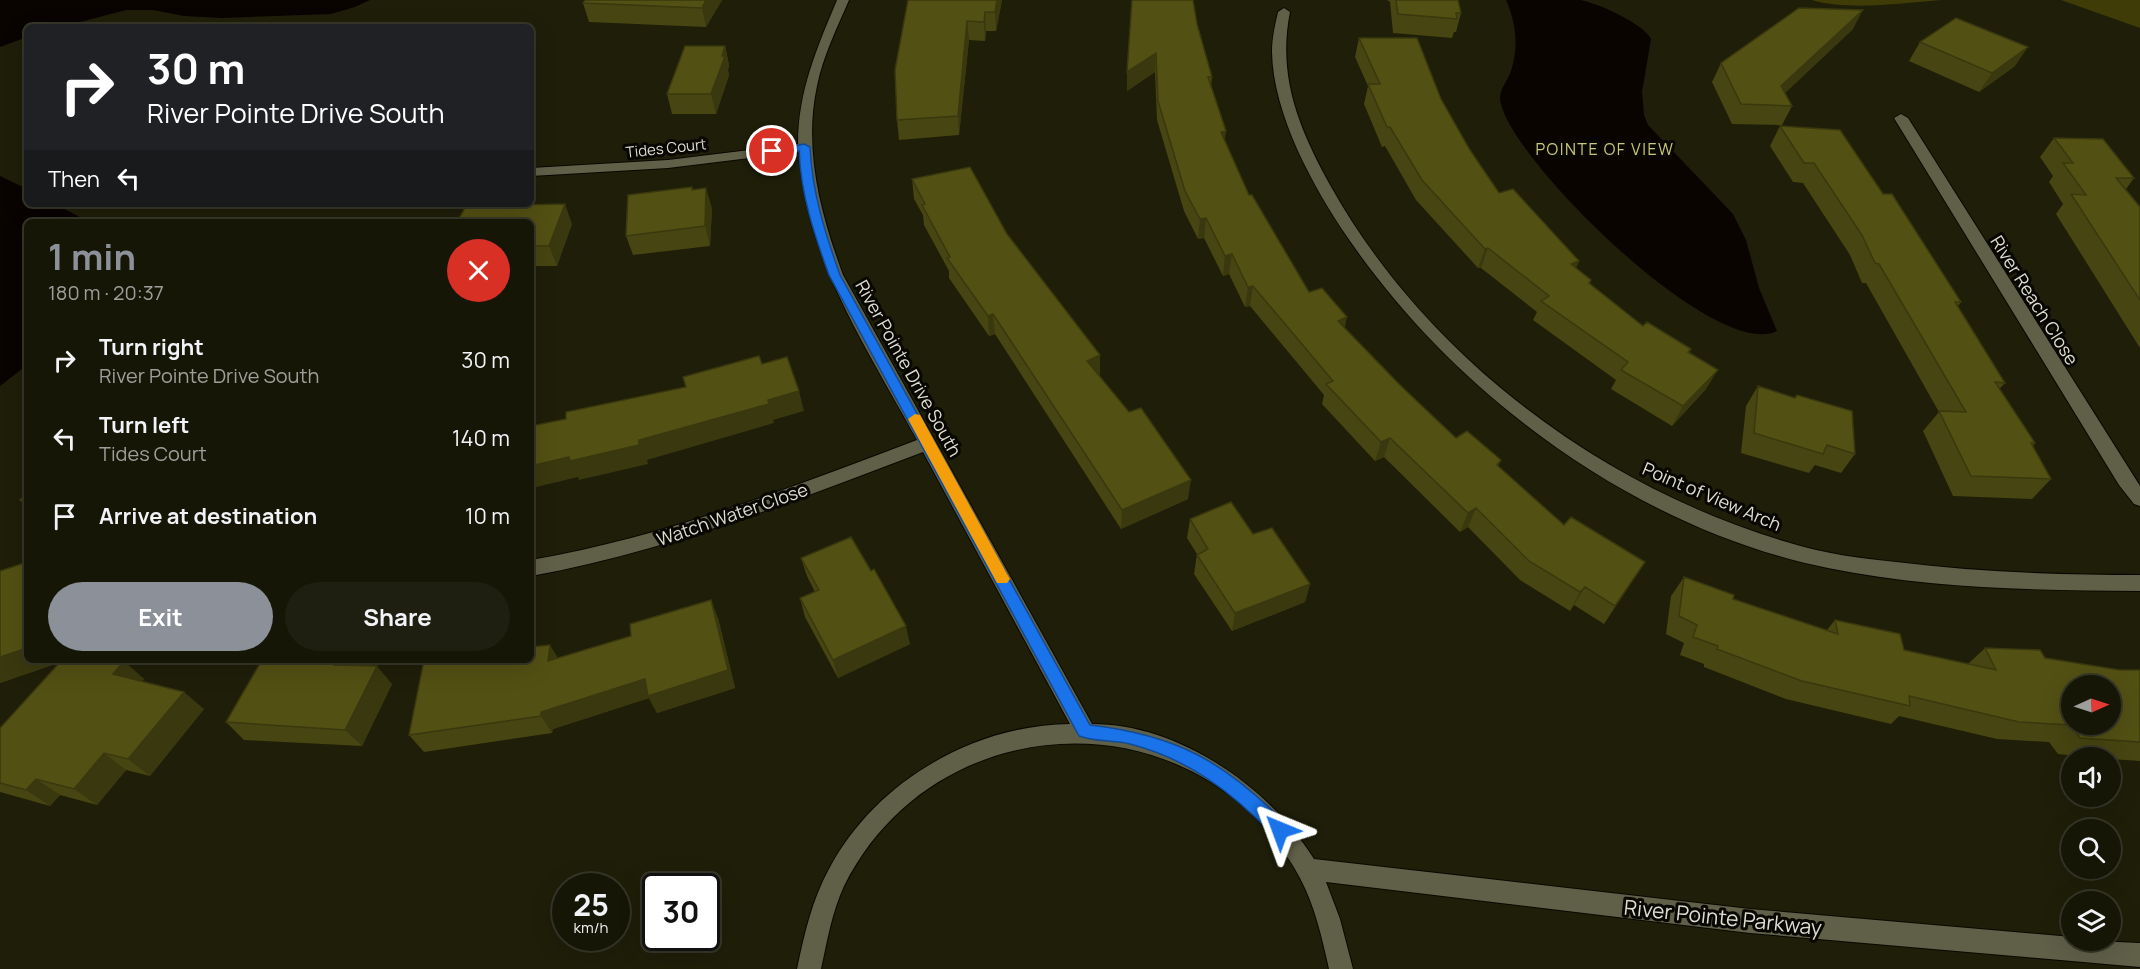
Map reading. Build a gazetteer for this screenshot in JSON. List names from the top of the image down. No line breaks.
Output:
{"streets":{"street":["Tides Court","River Reach Close","River Pointe Drive South","Point of View Arch","Watch Water Close","River Pointe Parkway"]},"crossings":[["Tides Court","River Pointe Drive South"],["River Pointe Drive South","Watch Water Close"]],"districts":["POINTE OF VIEW"],"north":"right","page":{"turn":["30 m","River Pointe Drive South"],"then":"Then","heading":["1 min","180 m · 20:37"],"list":[{"name":"Turn right","note":"River Pointe Drive South","value":"30 m"},{"name":"Turn left","note":"Tides Court","value":"140 m"},{"name":"Arrive at destination","value":"10 m"}],"buttons":["Exit","Share"],"speed":"25 km/h","limit":"30"}}
